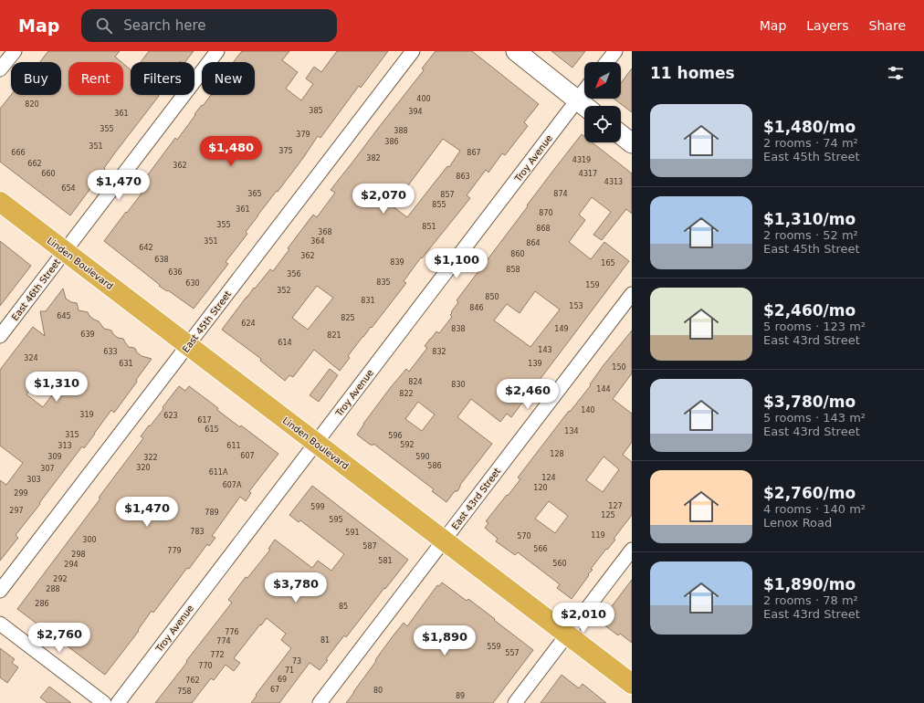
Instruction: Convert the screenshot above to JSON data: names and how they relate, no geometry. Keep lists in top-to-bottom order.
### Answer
{
  "streets": {
    "highway": ["Linden Boulevard"],
    "street": [
      "Troy Avenue",
      "East 46th Street",
      "East 45th Street",
      "East 43rd Street"
    ]
  },
  "crossings": [
    ["Troy Avenue", "Linden Boulevard"],
    ["Linden Boulevard", "East 46th Street"],
    ["Linden Boulevard", "East 45th Street"],
    ["Linden Boulevard", "East 43rd Street"]
  ],
  "house_numbers": [
    "400",
    "820",
    "385",
    "394",
    "361",
    "355",
    "388",
    "379",
    "386",
    "351",
    "375",
    "666",
    "867",
    "382",
    "4319",
    "662",
    "362",
    "660",
    "4317",
    "863",
    "4313",
    "654",
    "365",
    "874",
    "857",
    "855",
    "361",
    "870",
    "355",
    "851",
    "868",
    "368",
    "351",
    "364",
    "864",
    "642",
    "860",
    "362",
    "638",
    "839",
    "165",
    "858",
    "636",
    "356",
    "835",
    "630",
    "159",
    "352",
    "850",
    "831",
    "153",
    "846",
    "645",
    "825",
    "624",
    "838",
    "149",
    "639",
    "821",
    "614",
    "143",
    "633",
    "832",
    "324",
    "631",
    "139",
    "150",
    "824",
    "830",
    "144",
    "822",
    "140",
    "319",
    "623",
    "617",
    "615",
    "134",
    "315",
    "596",
    "592",
    "313",
    "611",
    "128",
    "607",
    "309",
    "590",
    "322",
    "586",
    "320",
    "307",
    "611A",
    "124",
    "303",
    "607A",
    "120",
    "299",
    "127",
    "599",
    "297",
    "789",
    "125",
    "595",
    "783",
    "591",
    "119",
    "570",
    "300",
    "587",
    "566",
    "779",
    "298",
    "581",
    "560",
    "294",
    "292",
    "288",
    "286",
    "85",
    "776",
    "81",
    "774",
    "559",
    "557",
    "772",
    "73",
    "770",
    "71",
    "69",
    "762",
    "67",
    "80",
    "758",
    "89"
  ],
  "north": "bottom left",
  "page": {
    "header": "Map",
    "search": "Search here",
    "nav": ["Map", "Layers", "Share"],
    "heading": "11 homes",
    "chip": [
      "Buy",
      "Rent",
      "Filters",
      "New"
    ],
    "list": [
      {
        "name": "$1,480/mo",
        "note": "2 rooms · 74 m² · East 45th Street"
      },
      {
        "name": "$1,310/mo",
        "note": "2 rooms · 52 m² · East 45th Street"
      },
      {
        "name": "$2,460/mo",
        "note": "5 rooms · 123 m² · East 43rd Street"
      },
      {
        "name": "$3,780/mo",
        "note": "5 rooms · 143 m² · East 43rd Street"
      },
      {
        "name": "$2,760/mo",
        "note": "4 rooms · 140 m² · Lenox Road"
      },
      {
        "name": "$1,890/mo",
        "note": "2 rooms · 78 m² · East 43rd Street"
      }
    ],
    "price": [
      "$1,480",
      "$1,470",
      "$2,070",
      "$1,100",
      "$1,310",
      "$2,460",
      "$1,470",
      "$3,780",
      "$2,010",
      "$2,760",
      "$1,890"
    ]
  }
}
